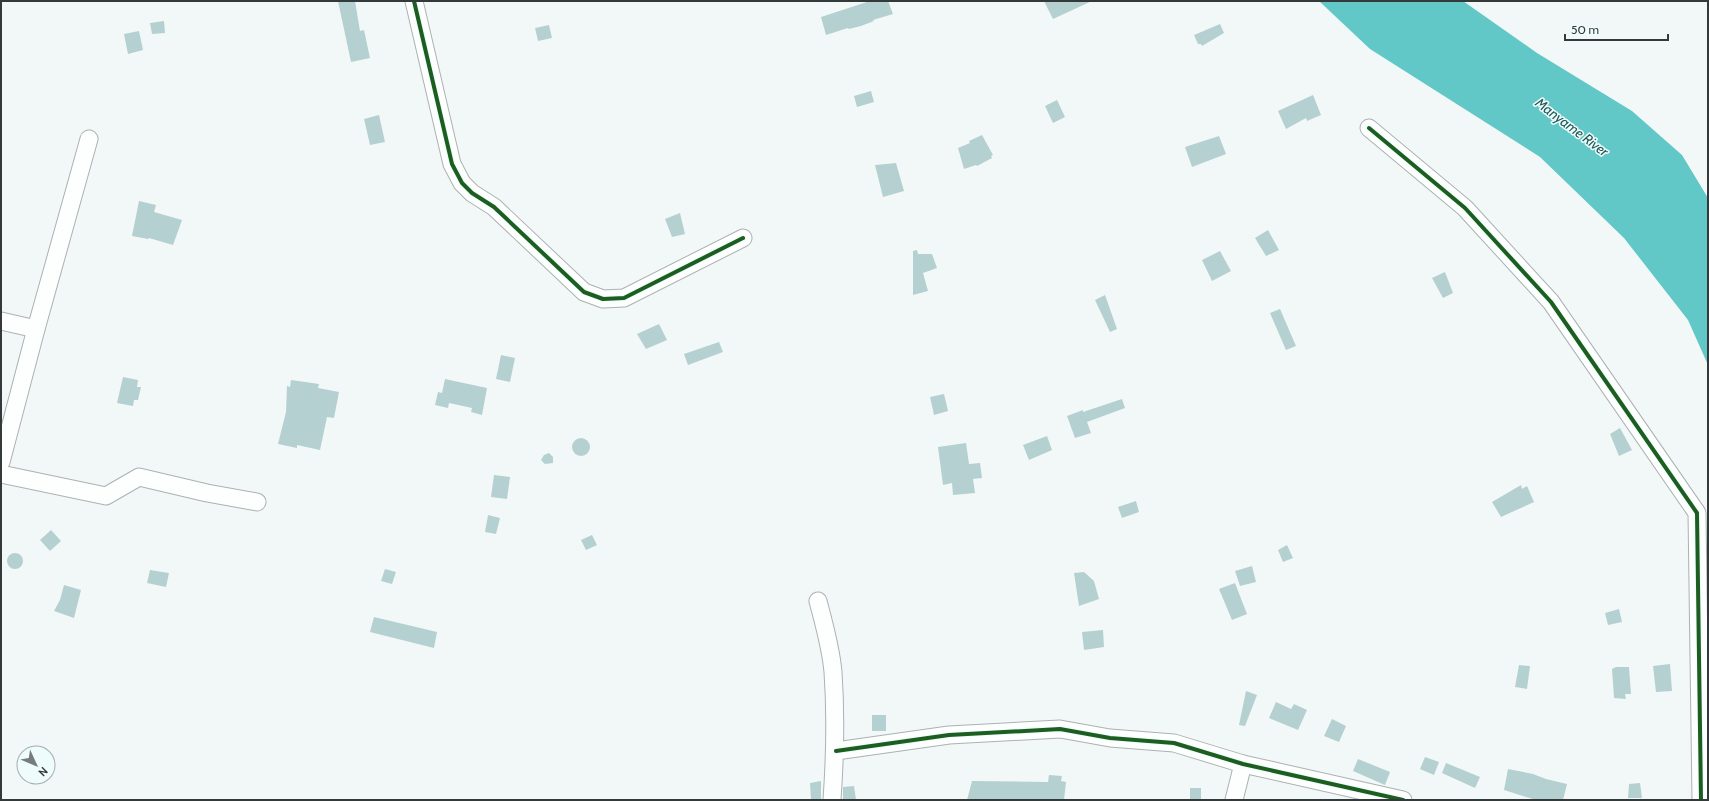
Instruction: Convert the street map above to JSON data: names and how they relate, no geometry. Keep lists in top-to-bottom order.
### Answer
{
  "water": ["Manyame River"],
  "scale_bar": "50 m",
  "north": "bottom right"
}
